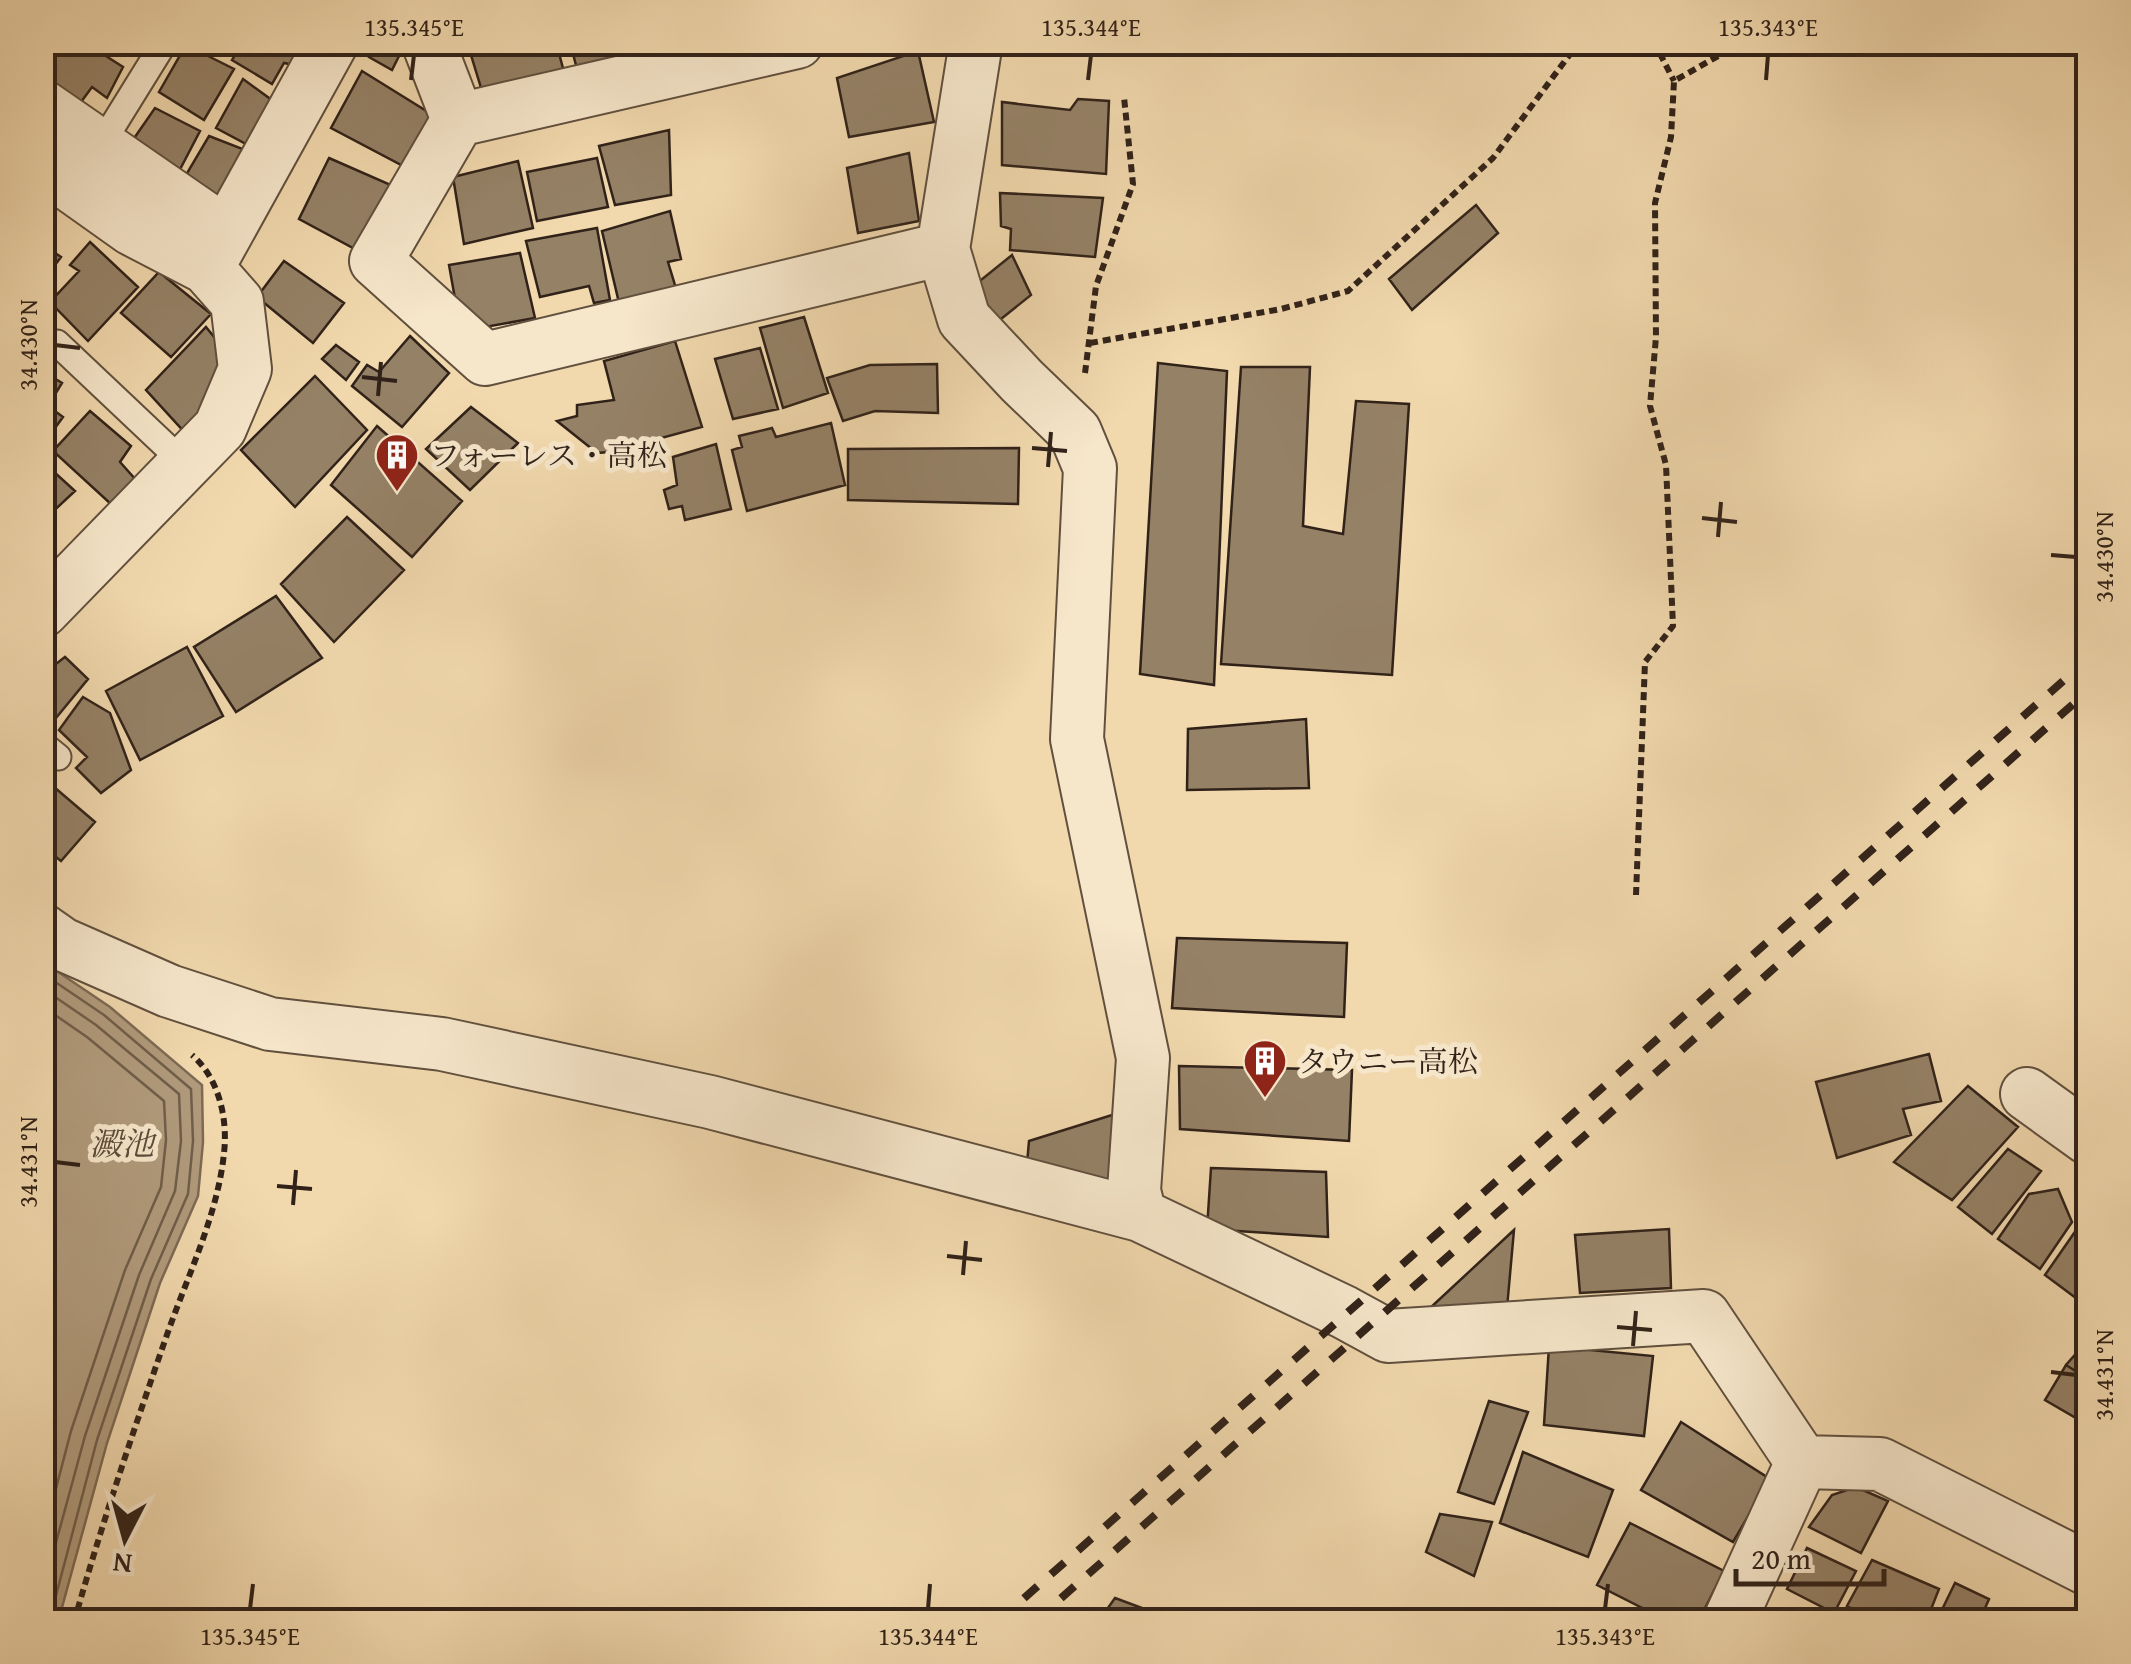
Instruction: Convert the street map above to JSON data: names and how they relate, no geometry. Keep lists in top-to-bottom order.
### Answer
{
  "water": ["澱池"],
  "places": {
    "building": ["フォーレス・高松", "タウニー高松"]
  },
  "scale_bar": "20 m",
  "north": "bottom",
  "coordinates": [
    "135.345°E",
    "135.344°E",
    "135.343°E",
    "34.430°N",
    "34.431°N"
  ]
}
